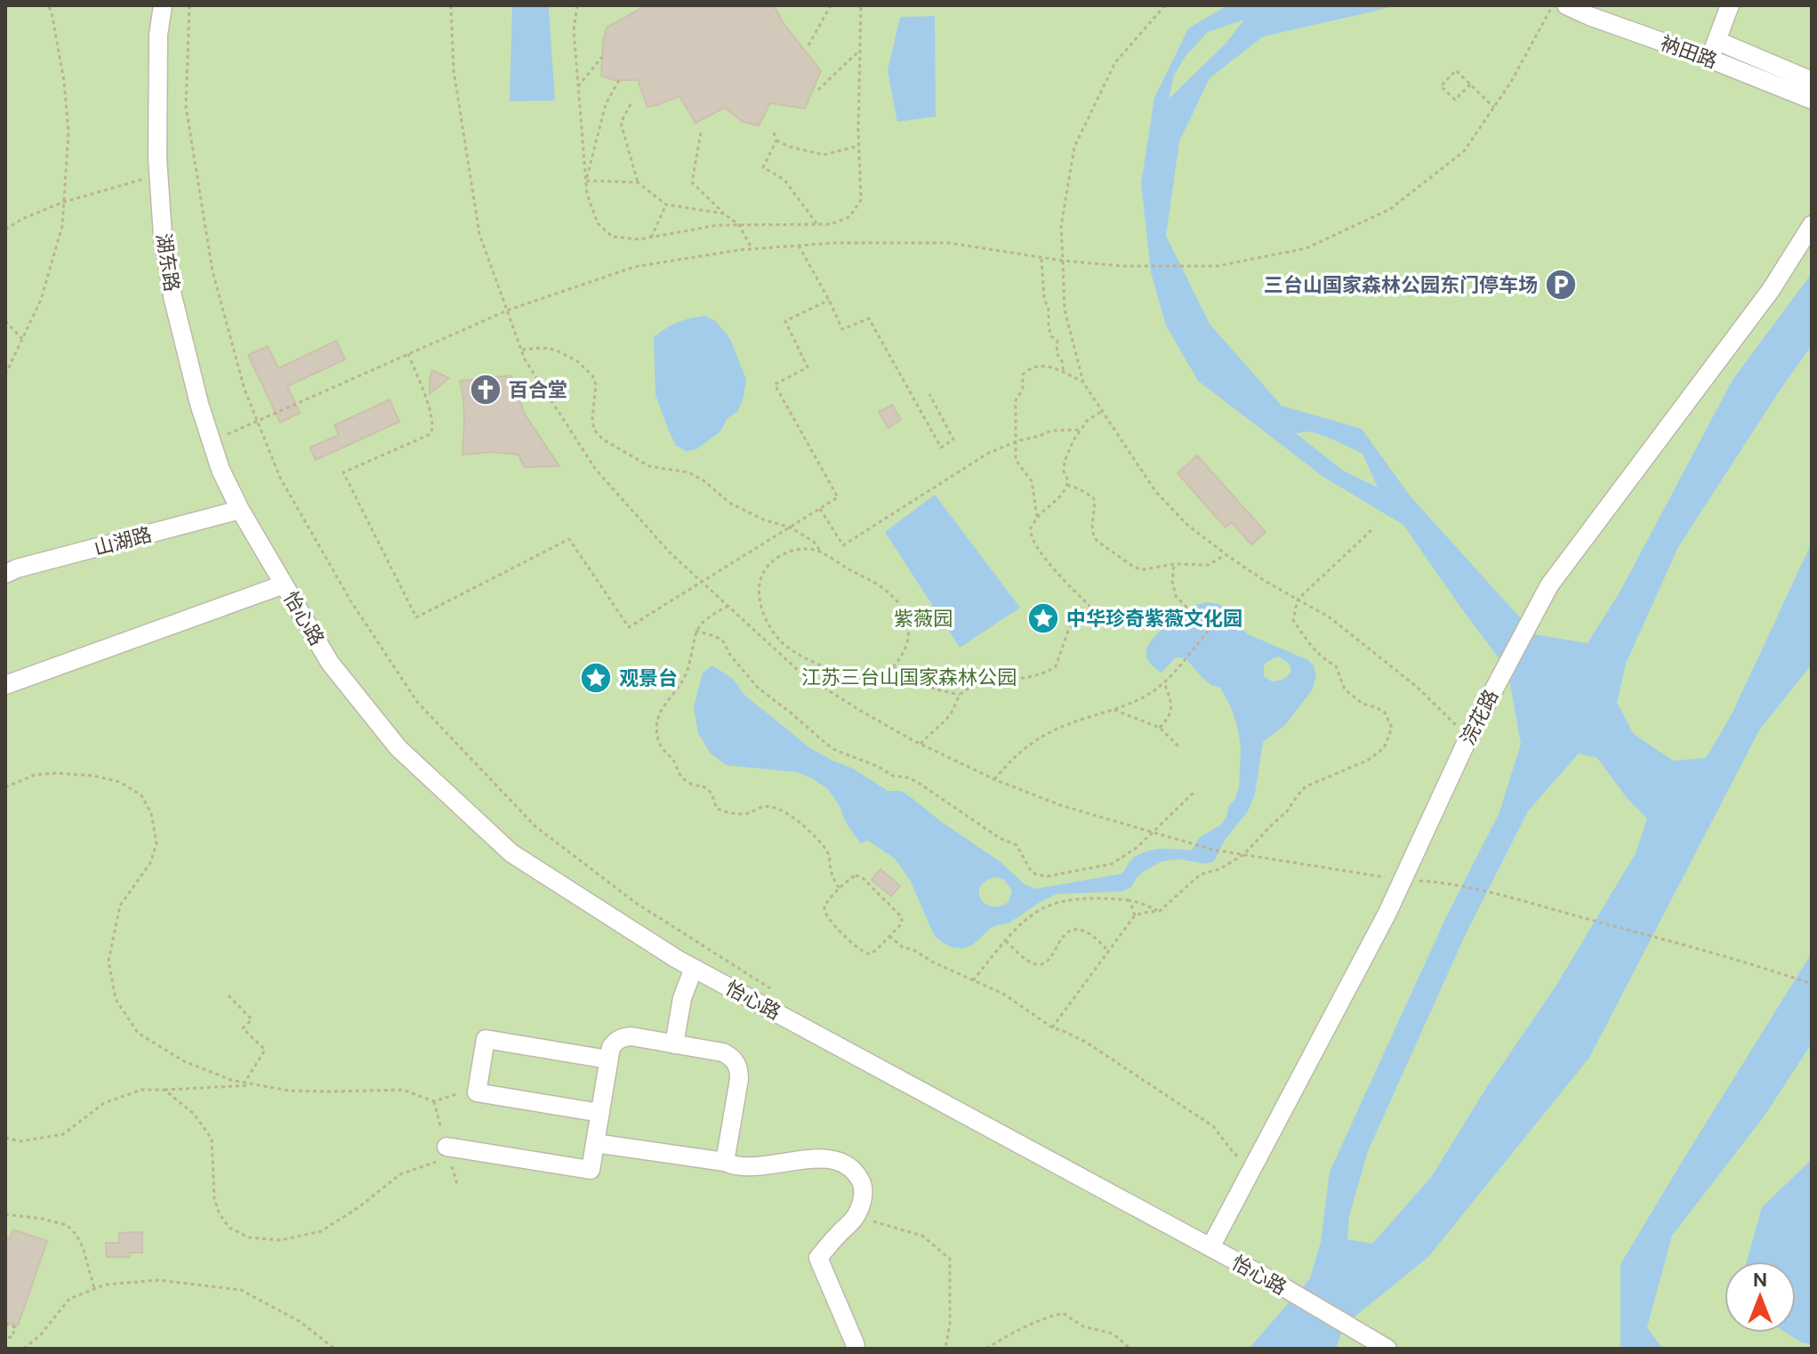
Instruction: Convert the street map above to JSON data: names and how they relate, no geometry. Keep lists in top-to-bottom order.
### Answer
{
  "streets": {
    "street": [
      "衲田路",
      "湖东路",
      "山湖路",
      "怡心路",
      "浣花路"
    ]
  },
  "crossings": [
    ["湖东路", "山湖路"],
    ["湖东路", "怡心路"],
    ["山湖路", "怡心路"],
    ["怡心路", "浣花路"]
  ],
  "parks": ["紫薇园", "江苏三台山国家森林公园"],
  "places": {
    "parking": ["三台山国家森林公园东门停车场"],
    "church": ["百合堂"],
    "place": ["中华珍奇紫薇文化园", "观景台"]
  },
  "north": "top"
}
